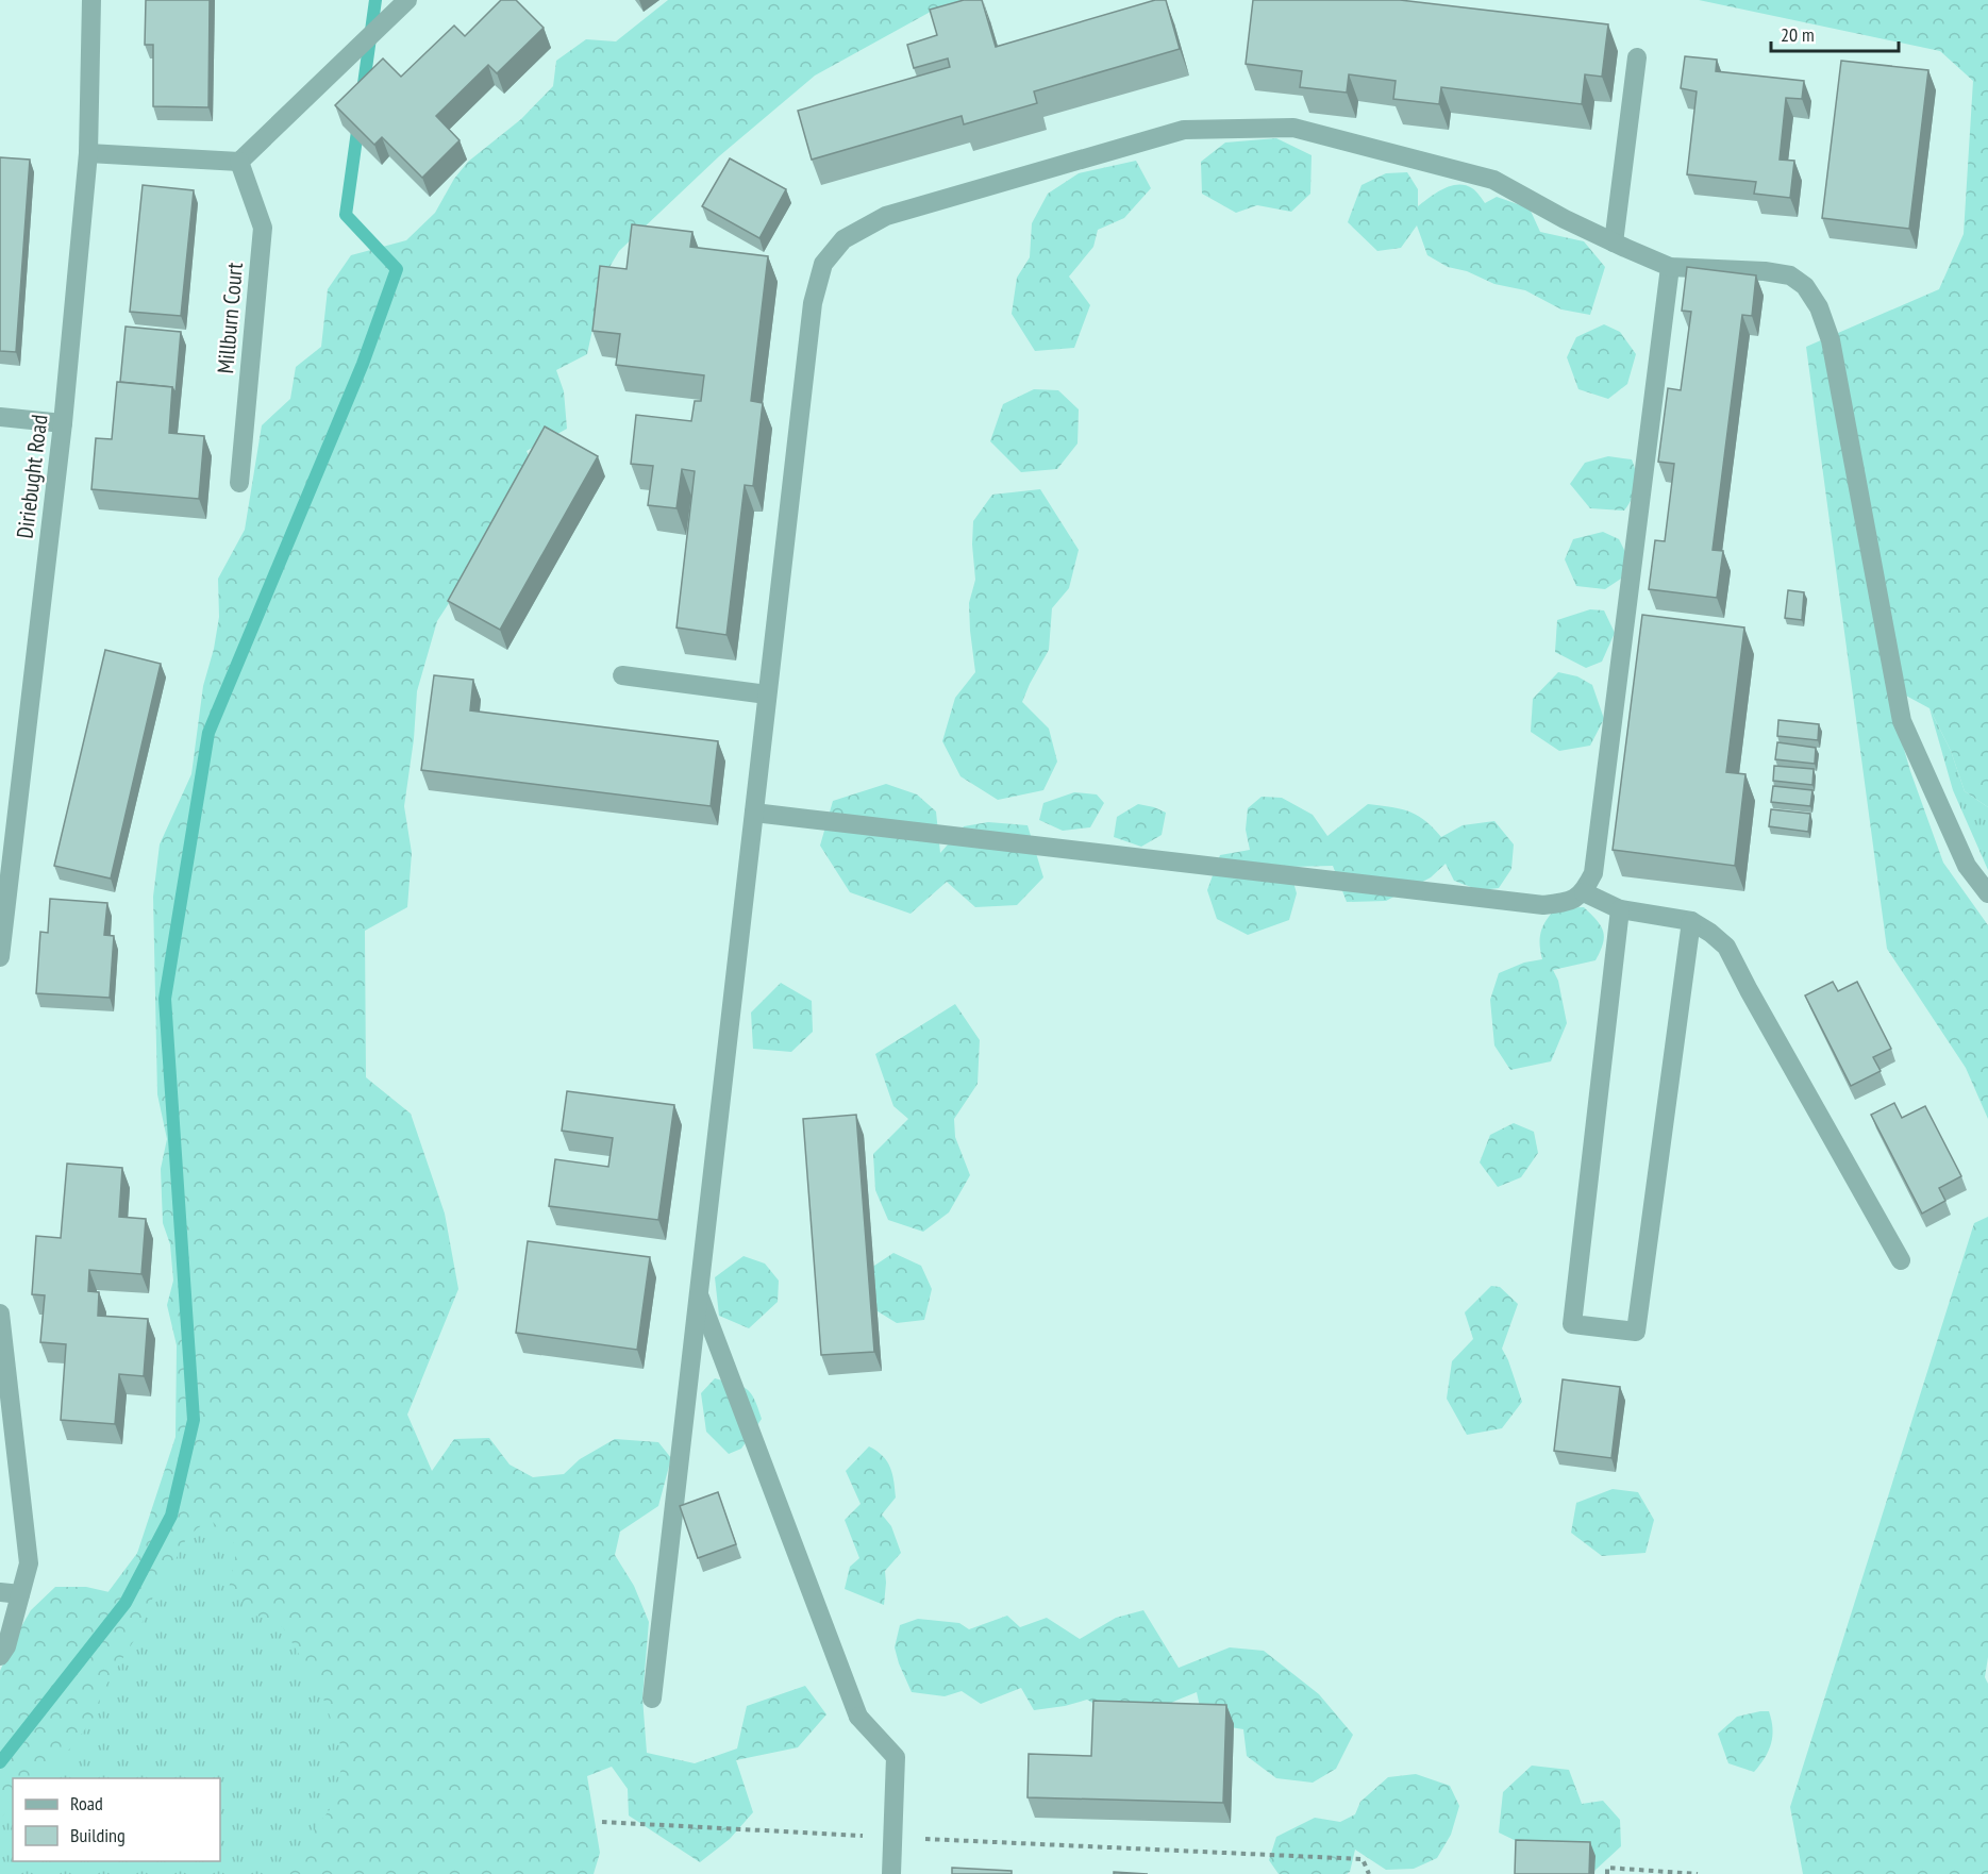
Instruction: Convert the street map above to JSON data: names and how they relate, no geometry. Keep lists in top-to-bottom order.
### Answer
{
  "streets": {
    "street": ["Millburn Court", "Diriebught Road"]
  },
  "legend": ["Road", "Building"],
  "scale_bar": "20 m"
}
